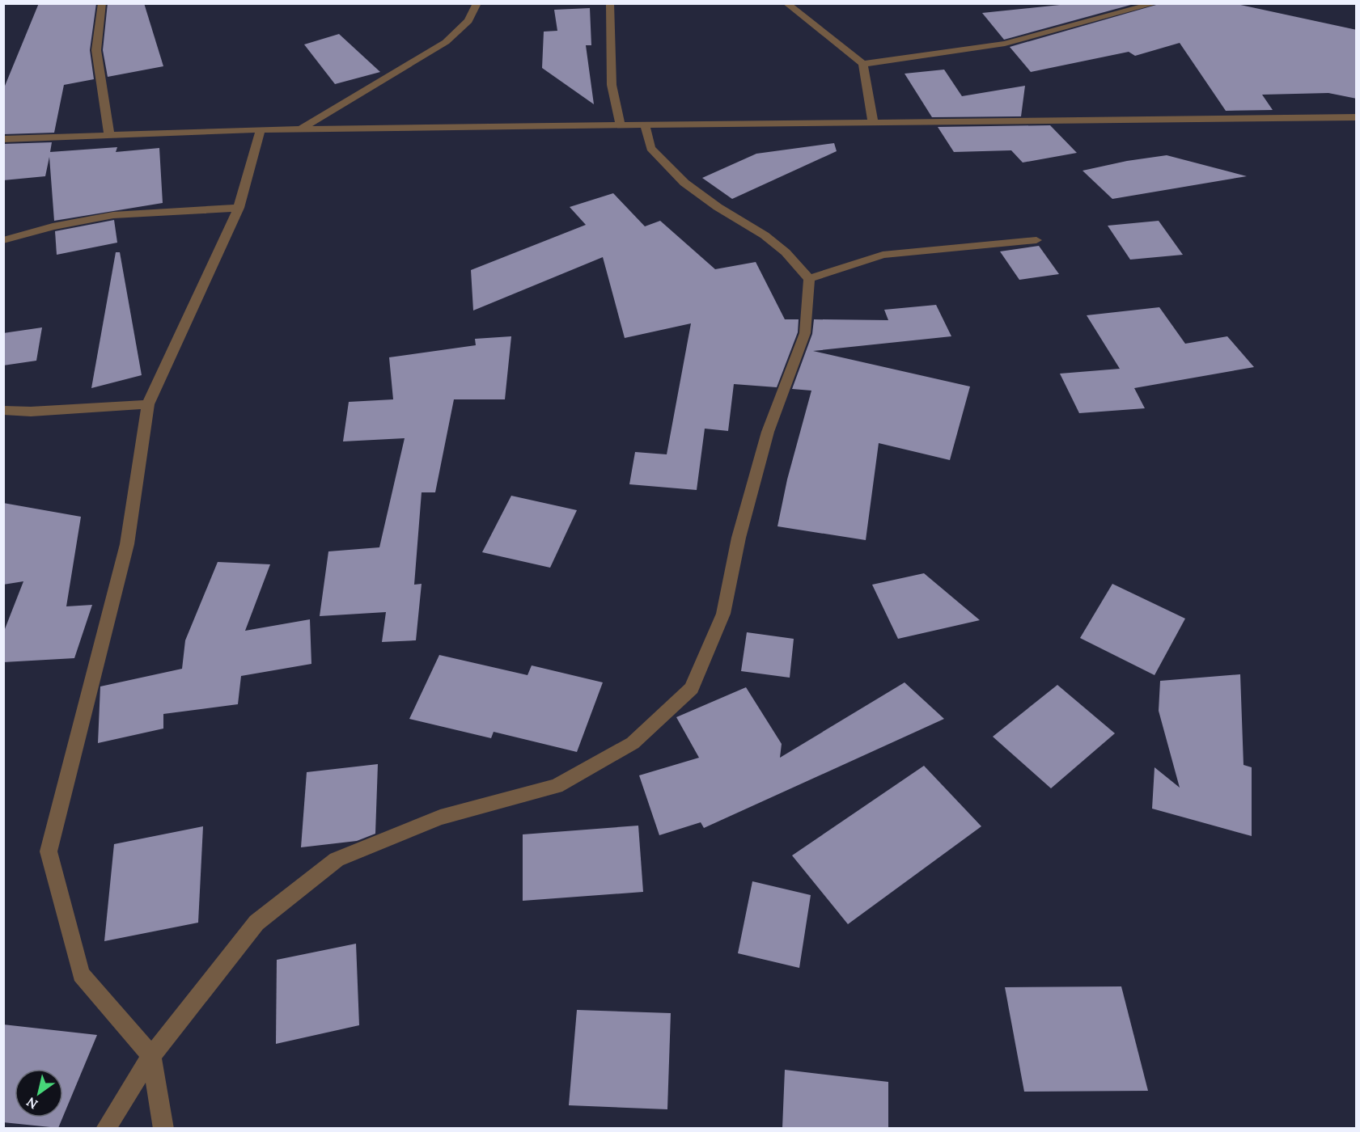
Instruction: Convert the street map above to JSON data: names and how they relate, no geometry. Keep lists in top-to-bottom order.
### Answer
{
  "north": "bottom left"
}
